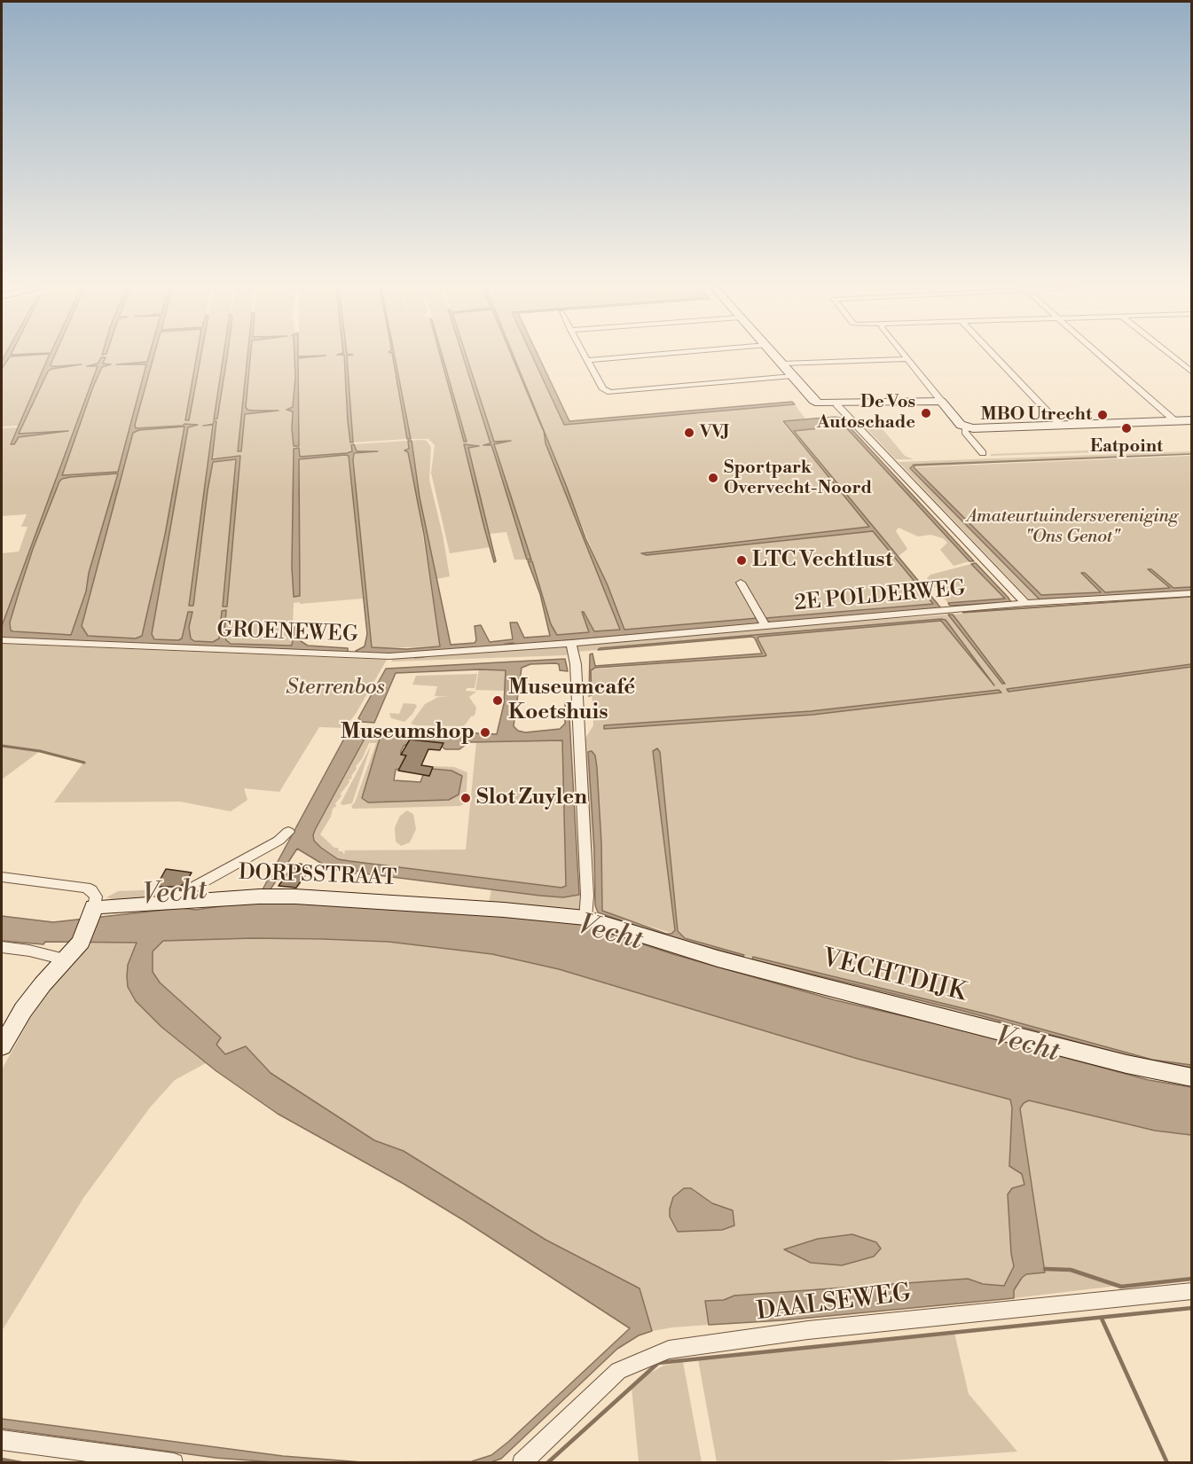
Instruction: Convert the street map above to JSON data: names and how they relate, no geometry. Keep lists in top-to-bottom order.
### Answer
{
  "streets": {
    "street": [
      "2E POLDERWEG",
      "GROENEWEG",
      "DORPSSTRAAT",
      "VECHTDIJK",
      "DAALSEWEG"
    ]
  },
  "crossings": [
    ["2E POLDERWEG", "GROENEWEG"],
    ["DORPSSTRAAT", "VECHTDIJK"]
  ],
  "water": ["Vecht"],
  "parks": ["Amateurtuindersvereniging \"Ons Genot\"", "Sterrenbos"],
  "places": [
    "De Vos Autoschade",
    "MBO Utrecht",
    "Eatpoint",
    "VVJ",
    "Sportpark Overvecht-Noord",
    "LTC Vechtlust",
    "Museumcafé Koetshuis",
    "Museumshop",
    "Slot Zuylen"
  ]
}
